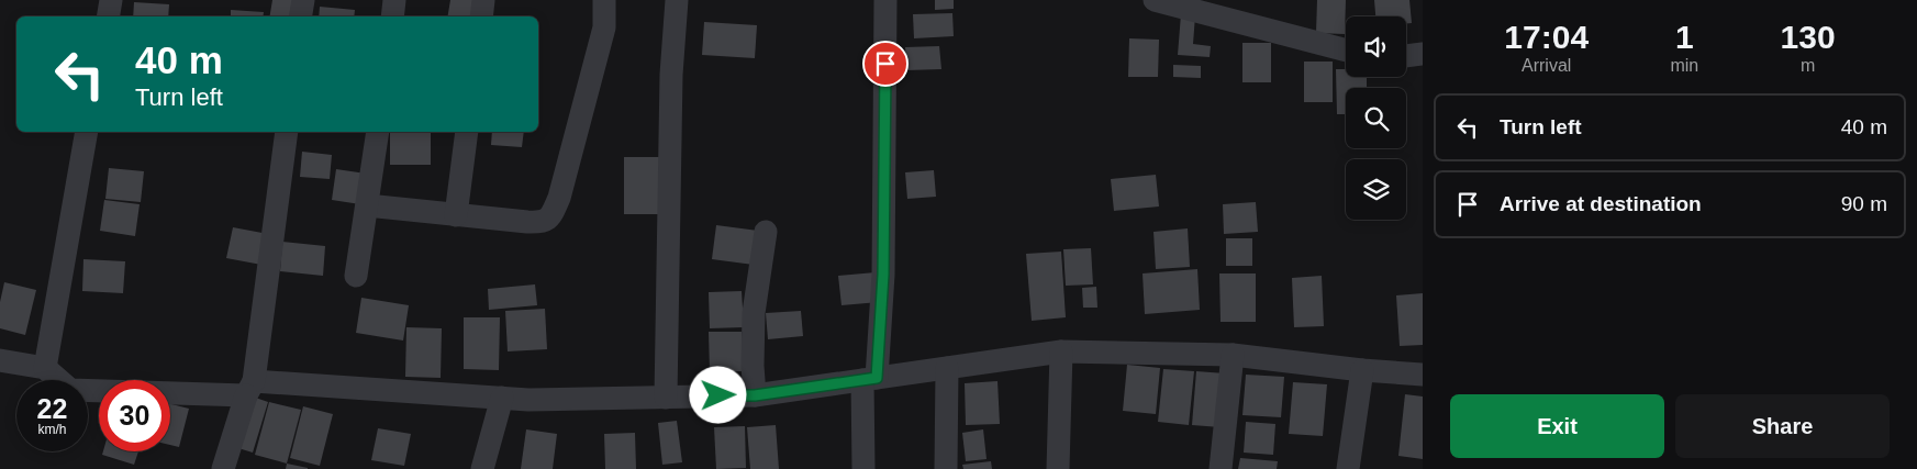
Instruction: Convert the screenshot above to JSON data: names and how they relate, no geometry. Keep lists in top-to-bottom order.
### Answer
{
  "page": {
    "eta": [
      "17:04",
      "Arrival",
      "1",
      "min",
      "130",
      "m"
    ],
    "turn": ["40 m", "Turn left"],
    "list": [
      {
        "name": "Turn left",
        "value": "40 m"
      },
      {
        "name": "Arrive at destination",
        "value": "90 m"
      }
    ],
    "speed": "22 km/h",
    "limit": "30",
    "buttons": ["Exit", "Share"]
  }
}
